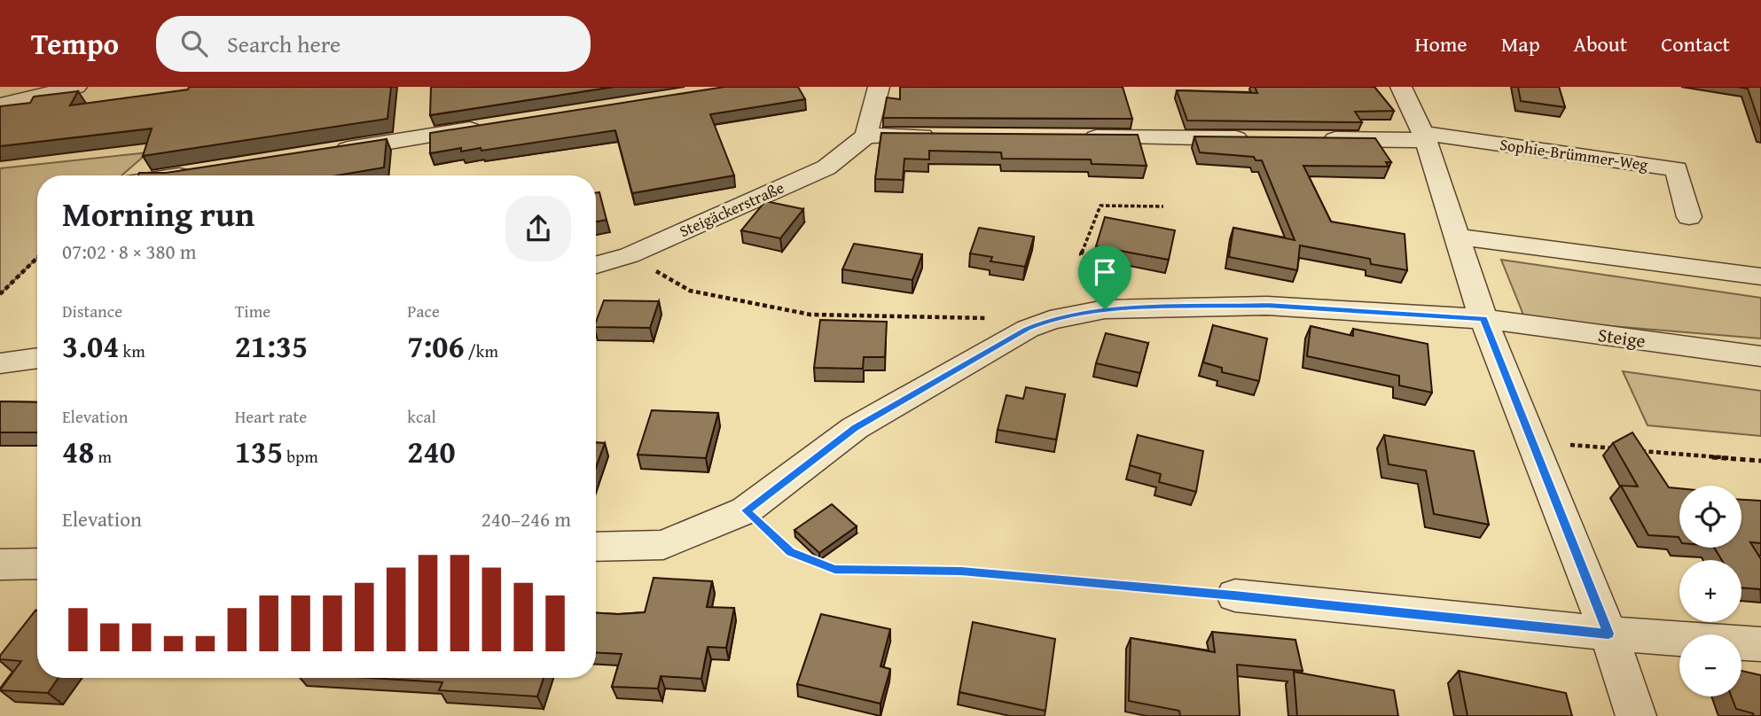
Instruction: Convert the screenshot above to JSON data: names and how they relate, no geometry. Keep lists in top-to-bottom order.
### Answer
{
  "streets": {
    "street": ["Sophie-Brümmer-Weg", "Steigäckerstraße", "Steige"]
  },
  "page": {
    "header": "Tempo",
    "search": "Search here",
    "nav": [
      "Home",
      "Map",
      "About",
      "Contact"
    ],
    "heading": ["Morning run", "07:02 · 8 × 380 m"],
    "stats": [
      ["Distance", "3.04 km"],
      ["Time", "21:35"],
      ["Pace", "7:06 /km"],
      ["Elevation", "48 m"],
      ["Heart rate", "135 bpm"],
      ["kcal", "240"]
    ],
    "map_buttons": ["+", "−"],
    "chart": ["Elevation", "240–246 m"]
  }
}
